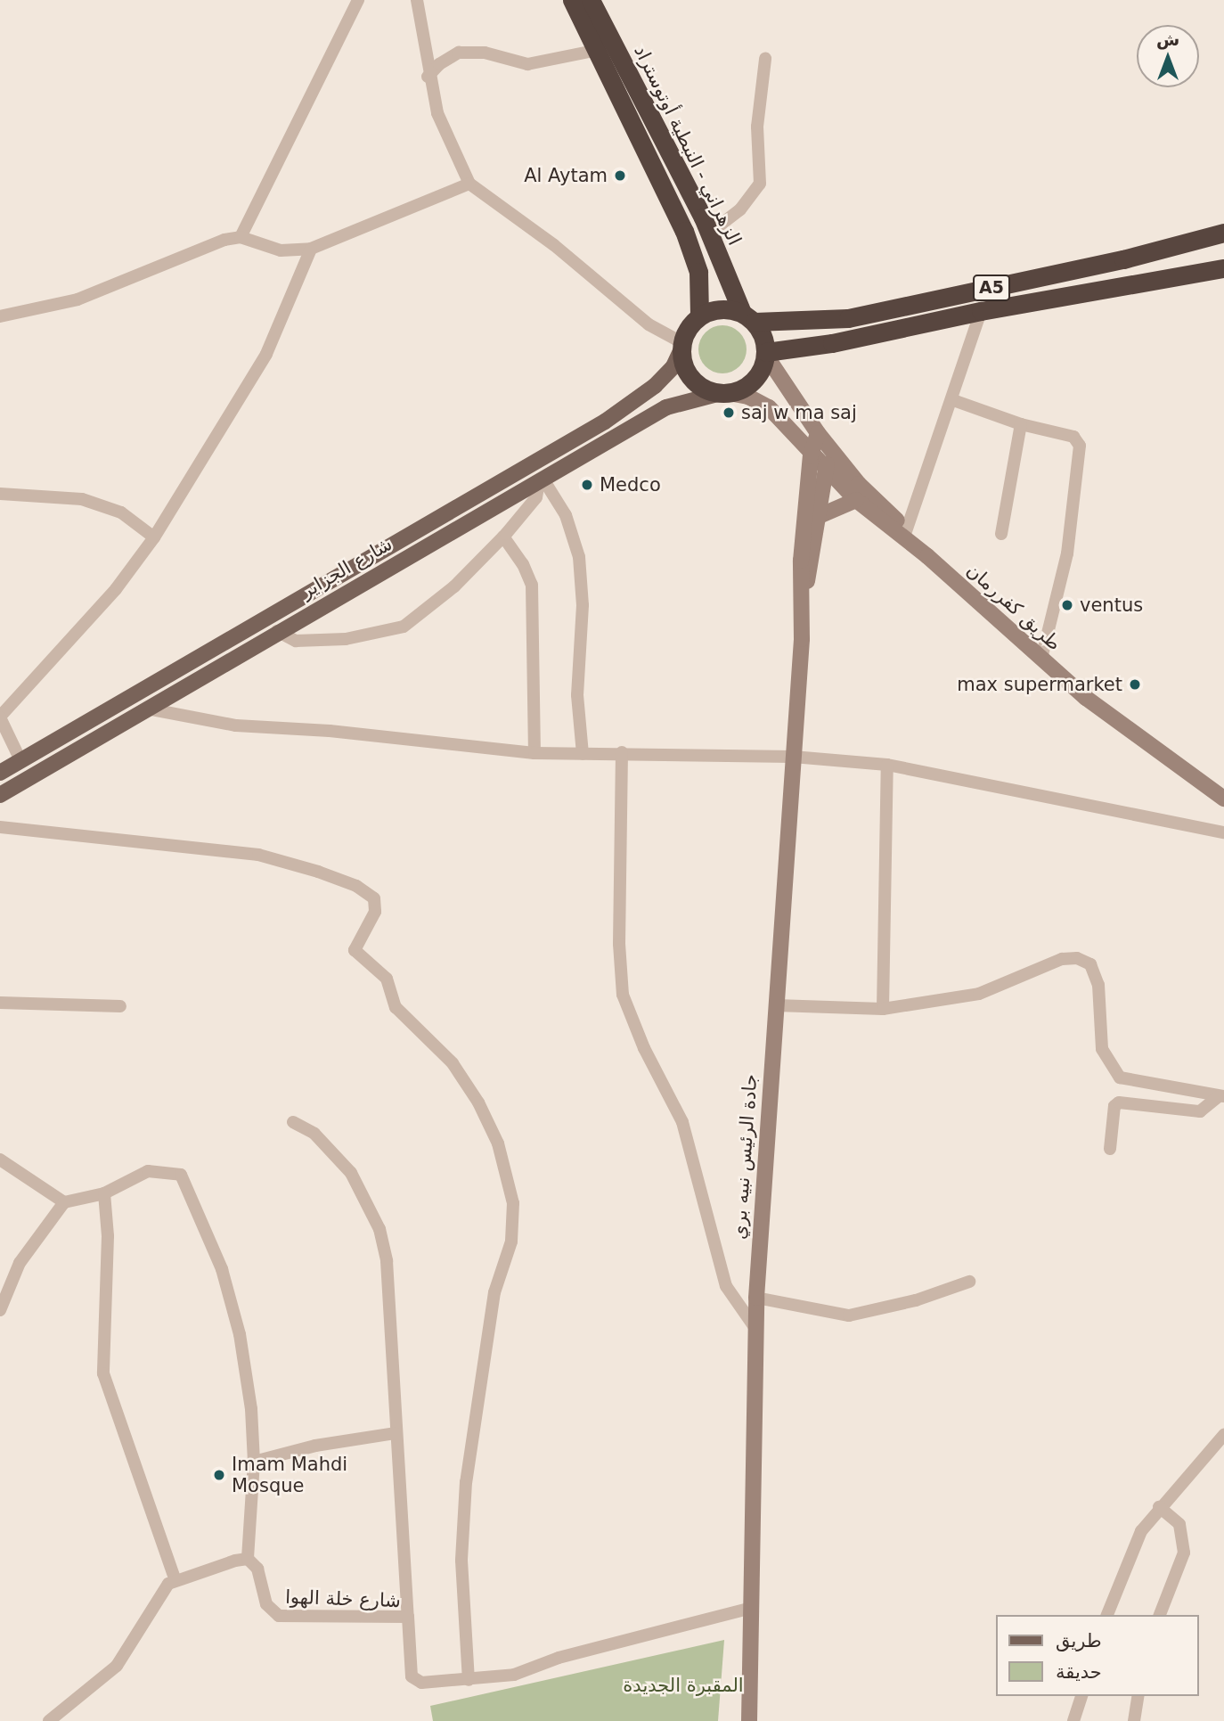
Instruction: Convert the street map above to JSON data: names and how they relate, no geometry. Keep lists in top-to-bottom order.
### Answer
{
  "streets": {
    "highway": ["الزهراني - النبطية أوتوستراد", "A5"],
    "main road": ["شارع الجزاير", "طريق كفررمان", "جادة الرئيس نبيه بري"],
    "street": ["شارع خلة الهوا"]
  },
  "crossings": [
    ["الزهراني - النبطية أوتوستراد", "A5"],
    ["الزهراني - النبطية أوتوستراد", "شارع الجزاير"],
    ["A5", "شارع الجزاير"],
    ["جادة الرئيس نبيه بري", "شارع خلة الهوا"]
  ],
  "parks": ["المقبرة الجديدة"],
  "places": [
    "Al Aytam",
    "saj w ma saj",
    "Medco",
    "ventus",
    "max supermarket",
    "Imam Mahdi Mosque"
  ],
  "legend": ["طريق", "حديقة"],
  "north": "top"
}
